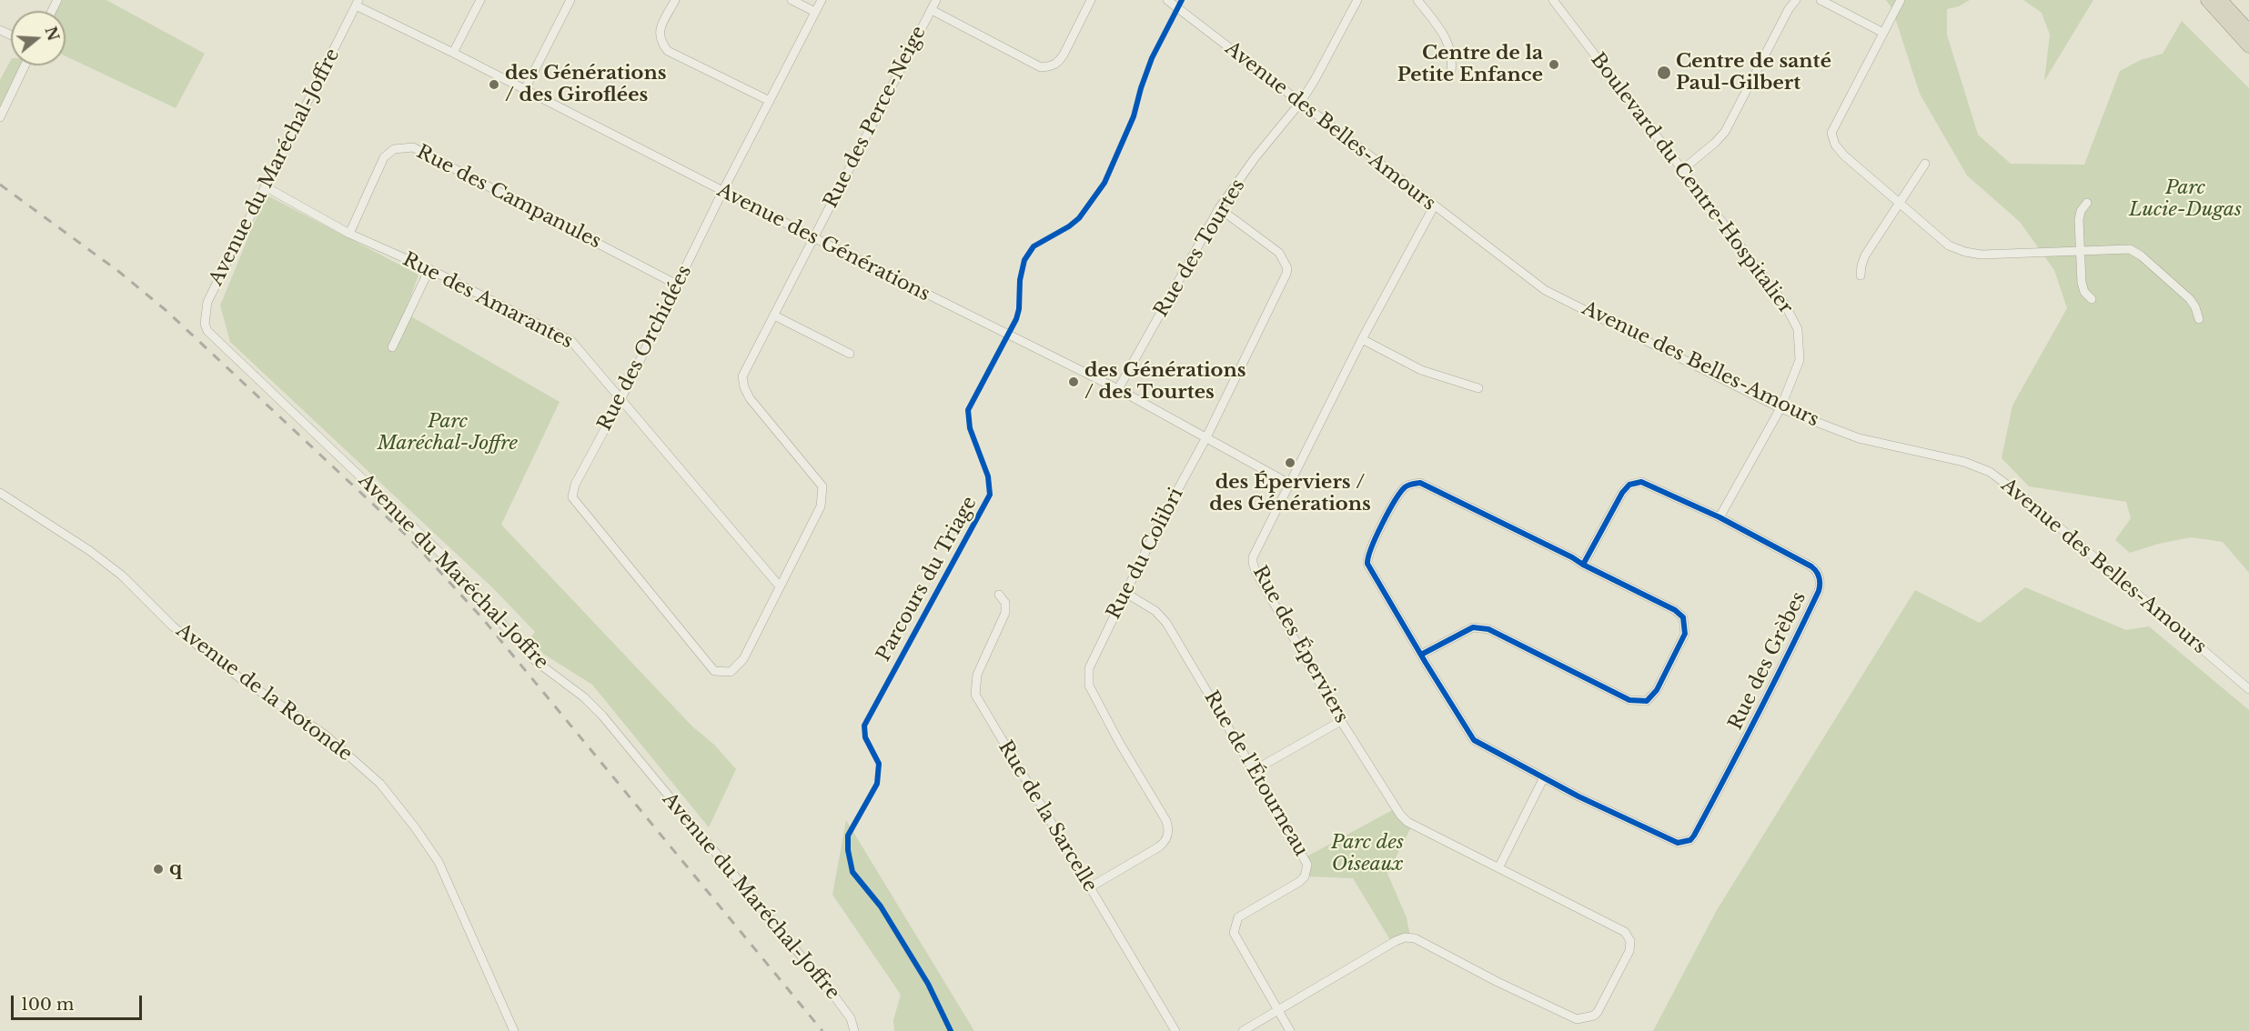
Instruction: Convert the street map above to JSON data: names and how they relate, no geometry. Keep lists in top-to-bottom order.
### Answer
{
  "streets": {
    "street": [
      "Rue des Perce-Neige",
      "Avenue des Belles-Amours",
      "Avenue du Maréchal-Joffre",
      "Boulevard du Centre-Hospitalier",
      "Rue des Campanules",
      "Avenue des Générations",
      "Rue des Tourtes",
      "Rue des Amarantes",
      "Rue des Orchidées",
      "Rue du Colibri",
      "Rue des Éperviers",
      "Rue des Grèbes",
      "Avenue de la Rotonde",
      "Rue de l'Étourneau",
      "Rue de la Sarcelle"
    ],
    "cycle path": ["Parcours du Triage"]
  },
  "crossings": [
    ["Rue des Perce-Neige", "Avenue des Générations"],
    ["Rue des Perce-Neige", "Rue des Amarantes"],
    ["Rue des Perce-Neige", "Rue des Orchidées"],
    ["Avenue des Belles-Amours", "Boulevard du Centre-Hospitalier"],
    ["Avenue des Belles-Amours", "Rue des Tourtes"],
    ["Avenue des Belles-Amours", "Rue des Éperviers"],
    ["Avenue du Maréchal-Joffre", "Avenue des Générations"],
    ["Avenue du Maréchal-Joffre", "Rue des Amarantes"],
    ["Boulevard du Centre-Hospitalier", "Rue des Grèbes"],
    ["Rue des Campanules", "Rue des Amarantes"],
    ["Rue des Campanules", "Rue des Orchidées"],
    ["Avenue des Générations", "Rue des Tourtes"],
    ["Avenue des Générations", "Rue des Orchidées"],
    ["Avenue des Générations", "Rue du Colibri"],
    ["Avenue des Générations", "Rue des Éperviers"],
    ["Rue des Tourtes", "Rue du Colibri"],
    ["Rue des Amarantes", "Rue des Orchidées"],
    ["Rue du Colibri", "Rue de l'Étourneau"],
    ["Rue du Colibri", "Rue de la Sarcelle"],
    ["Rue des Éperviers", "Rue de l'Étourneau"]
  ],
  "parks": ["Parc Lucie-Dugas", "Parc Maréchal-Joffre", "Parc des Oiseaux"],
  "places": [
    "Centre de la Petite Enfance",
    "Centre de santé Paul-Gilbert",
    "des Générations / des Giroflées",
    "des Générations / des Tourtes",
    "des Éperviers / des Générations",
    "q"
  ],
  "scale_bar": "100 m",
  "north": "right"
}
